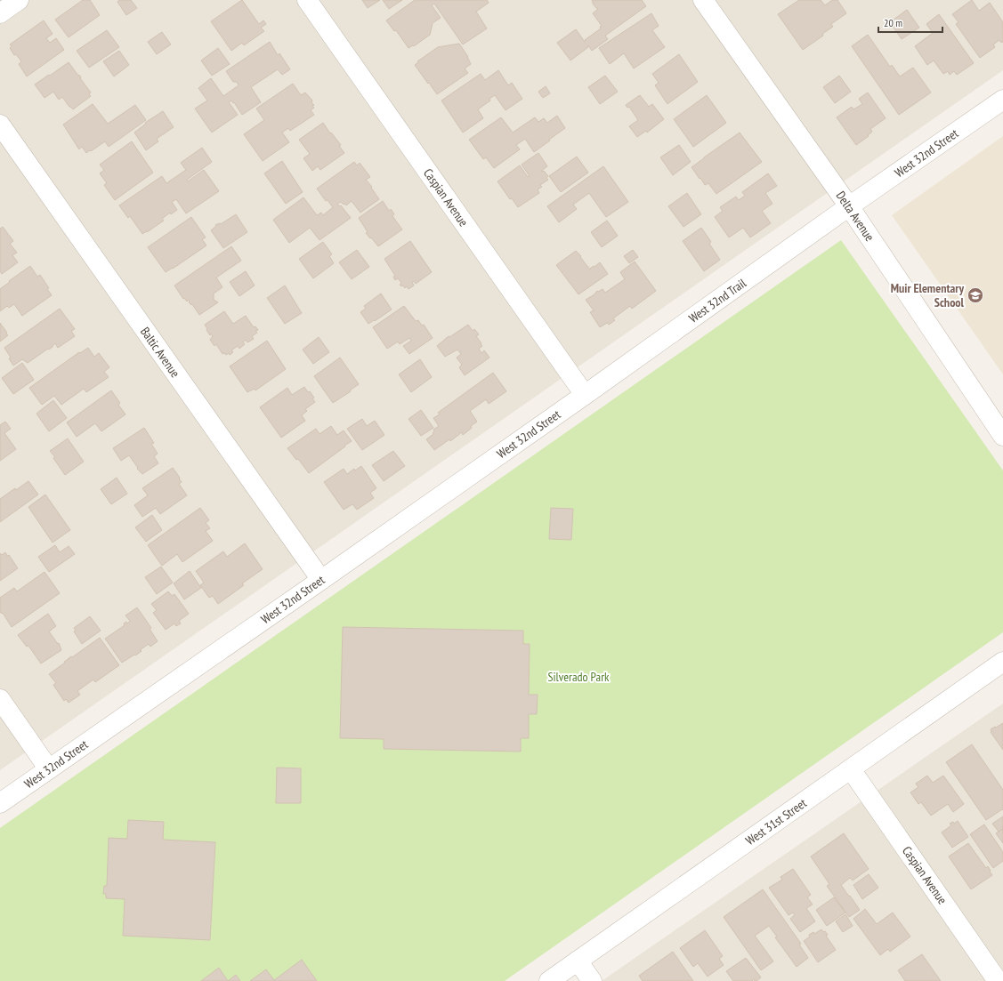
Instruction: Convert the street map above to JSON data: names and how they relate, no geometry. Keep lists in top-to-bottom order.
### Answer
{
  "streets": {
    "street": [
      "West 32nd Street",
      "Caspian Avenue",
      "Delta Avenue",
      "West 32nd Trail",
      "Baltic Avenue",
      "West 31st Street"
    ]
  },
  "crossings": [
    ["West 32nd Street", "Caspian Avenue"],
    ["West 32nd Street", "Delta Avenue"],
    ["West 32nd Street", "West 32nd Trail"],
    ["West 32nd Street", "Baltic Avenue"],
    ["Caspian Avenue", "West 32nd Trail"],
    ["Caspian Avenue", "West 31st Street"],
    ["Delta Avenue", "West 32nd Trail"]
  ],
  "parks": ["Silverado Park"],
  "places": {
    "school or university": ["Muir Elementary School"]
  },
  "scale_bar": "20 m"
}
